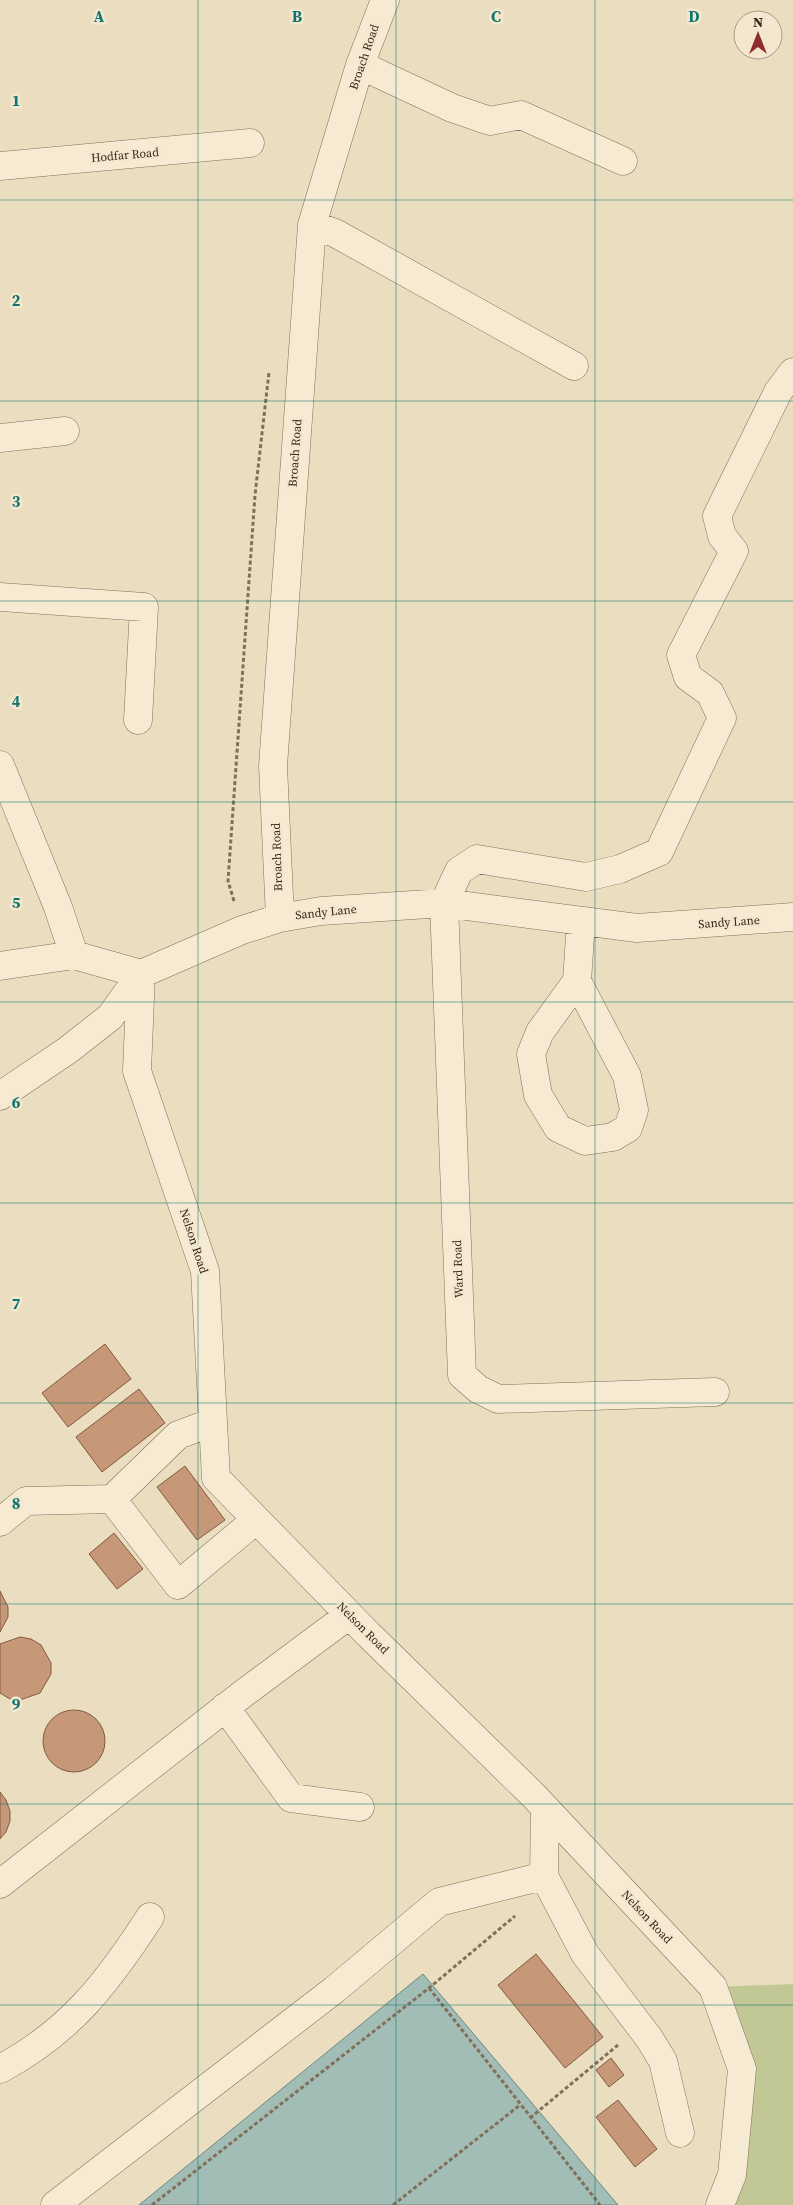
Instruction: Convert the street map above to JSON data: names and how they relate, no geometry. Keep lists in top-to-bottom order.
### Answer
{
  "streets": {
    "street": [
      "Broach Road",
      "Hodfar Road",
      "Sandy Lane",
      "Nelson Road",
      "Ward Road"
    ]
  },
  "crossings": [
    ["Broach Road", "Sandy Lane"],
    ["Sandy Lane", "Nelson Road"],
    ["Sandy Lane", "Ward Road"]
  ],
  "north": "top",
  "grid": {
    "columns": [
      "A",
      "B",
      "C",
      "D"
    ],
    "rows": [
      "1",
      "2",
      "3",
      "4",
      "5",
      "6",
      "7",
      "8",
      "9"
    ]
  }
}
